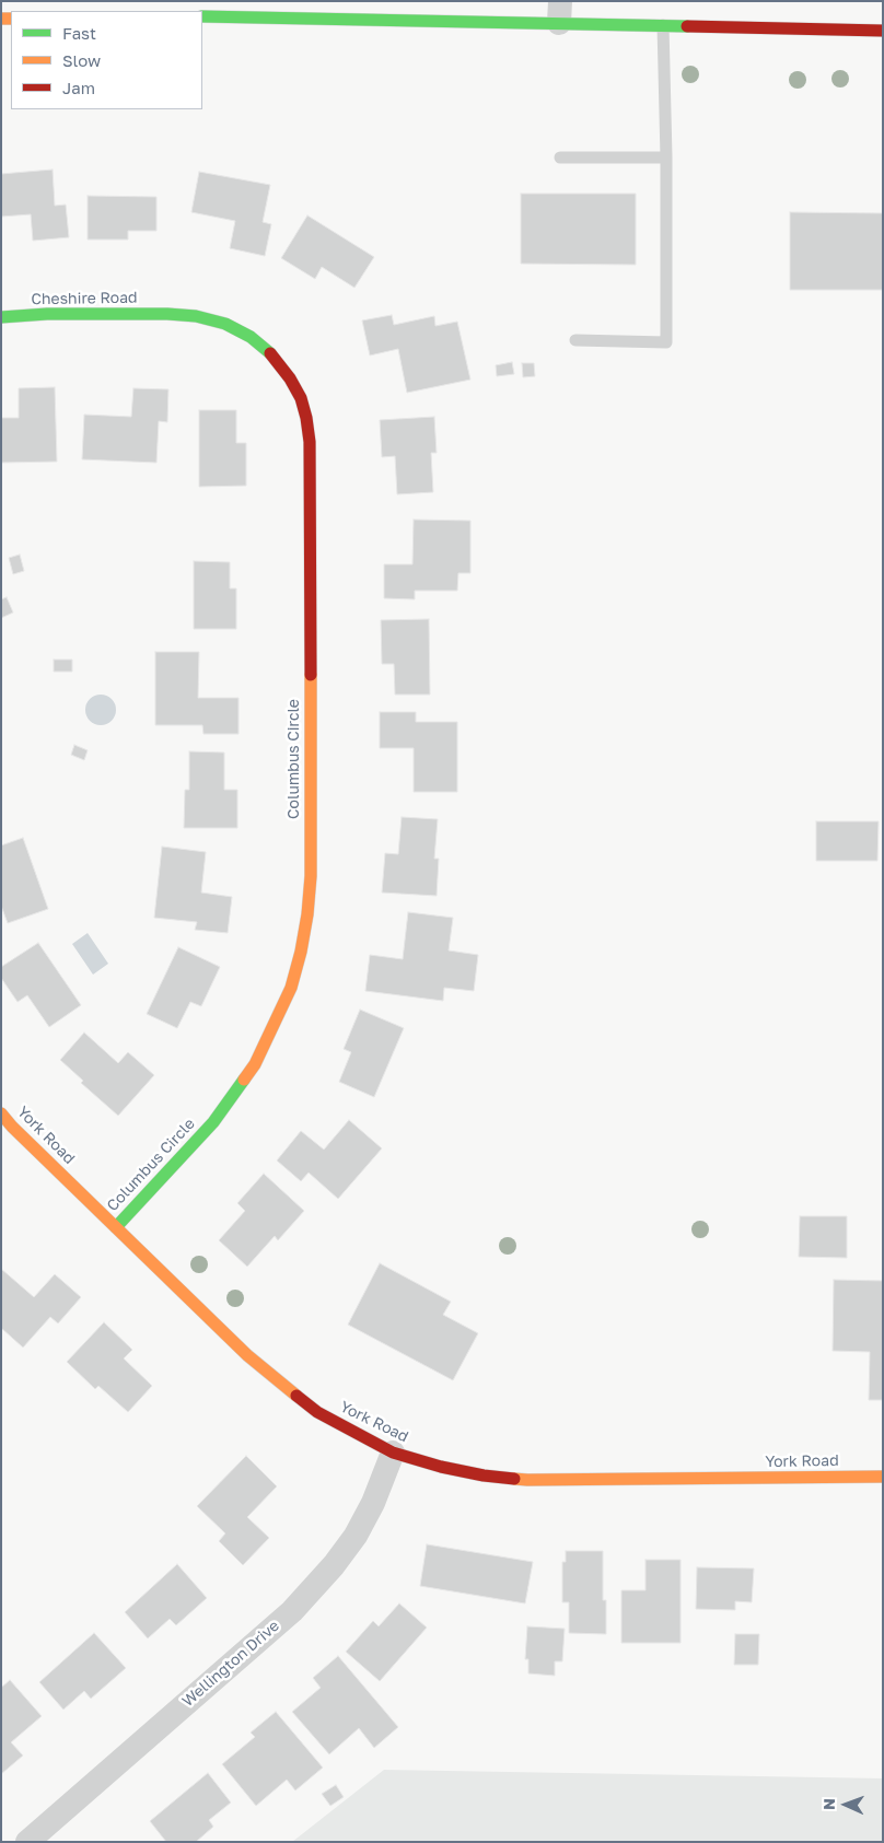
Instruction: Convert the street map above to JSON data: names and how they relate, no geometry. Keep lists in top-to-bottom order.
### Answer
{
  "streets": {
    "street": [
      "Cheshire Road",
      "Columbus Circle",
      "York Road",
      "Wellington Drive"
    ]
  },
  "crossings": [
    ["Cheshire Road", "Columbus Circle"],
    ["Columbus Circle", "York Road"],
    ["York Road", "Wellington Drive"]
  ],
  "legend": ["Fast", "Slow", "Jam"],
  "north": "left"
}
